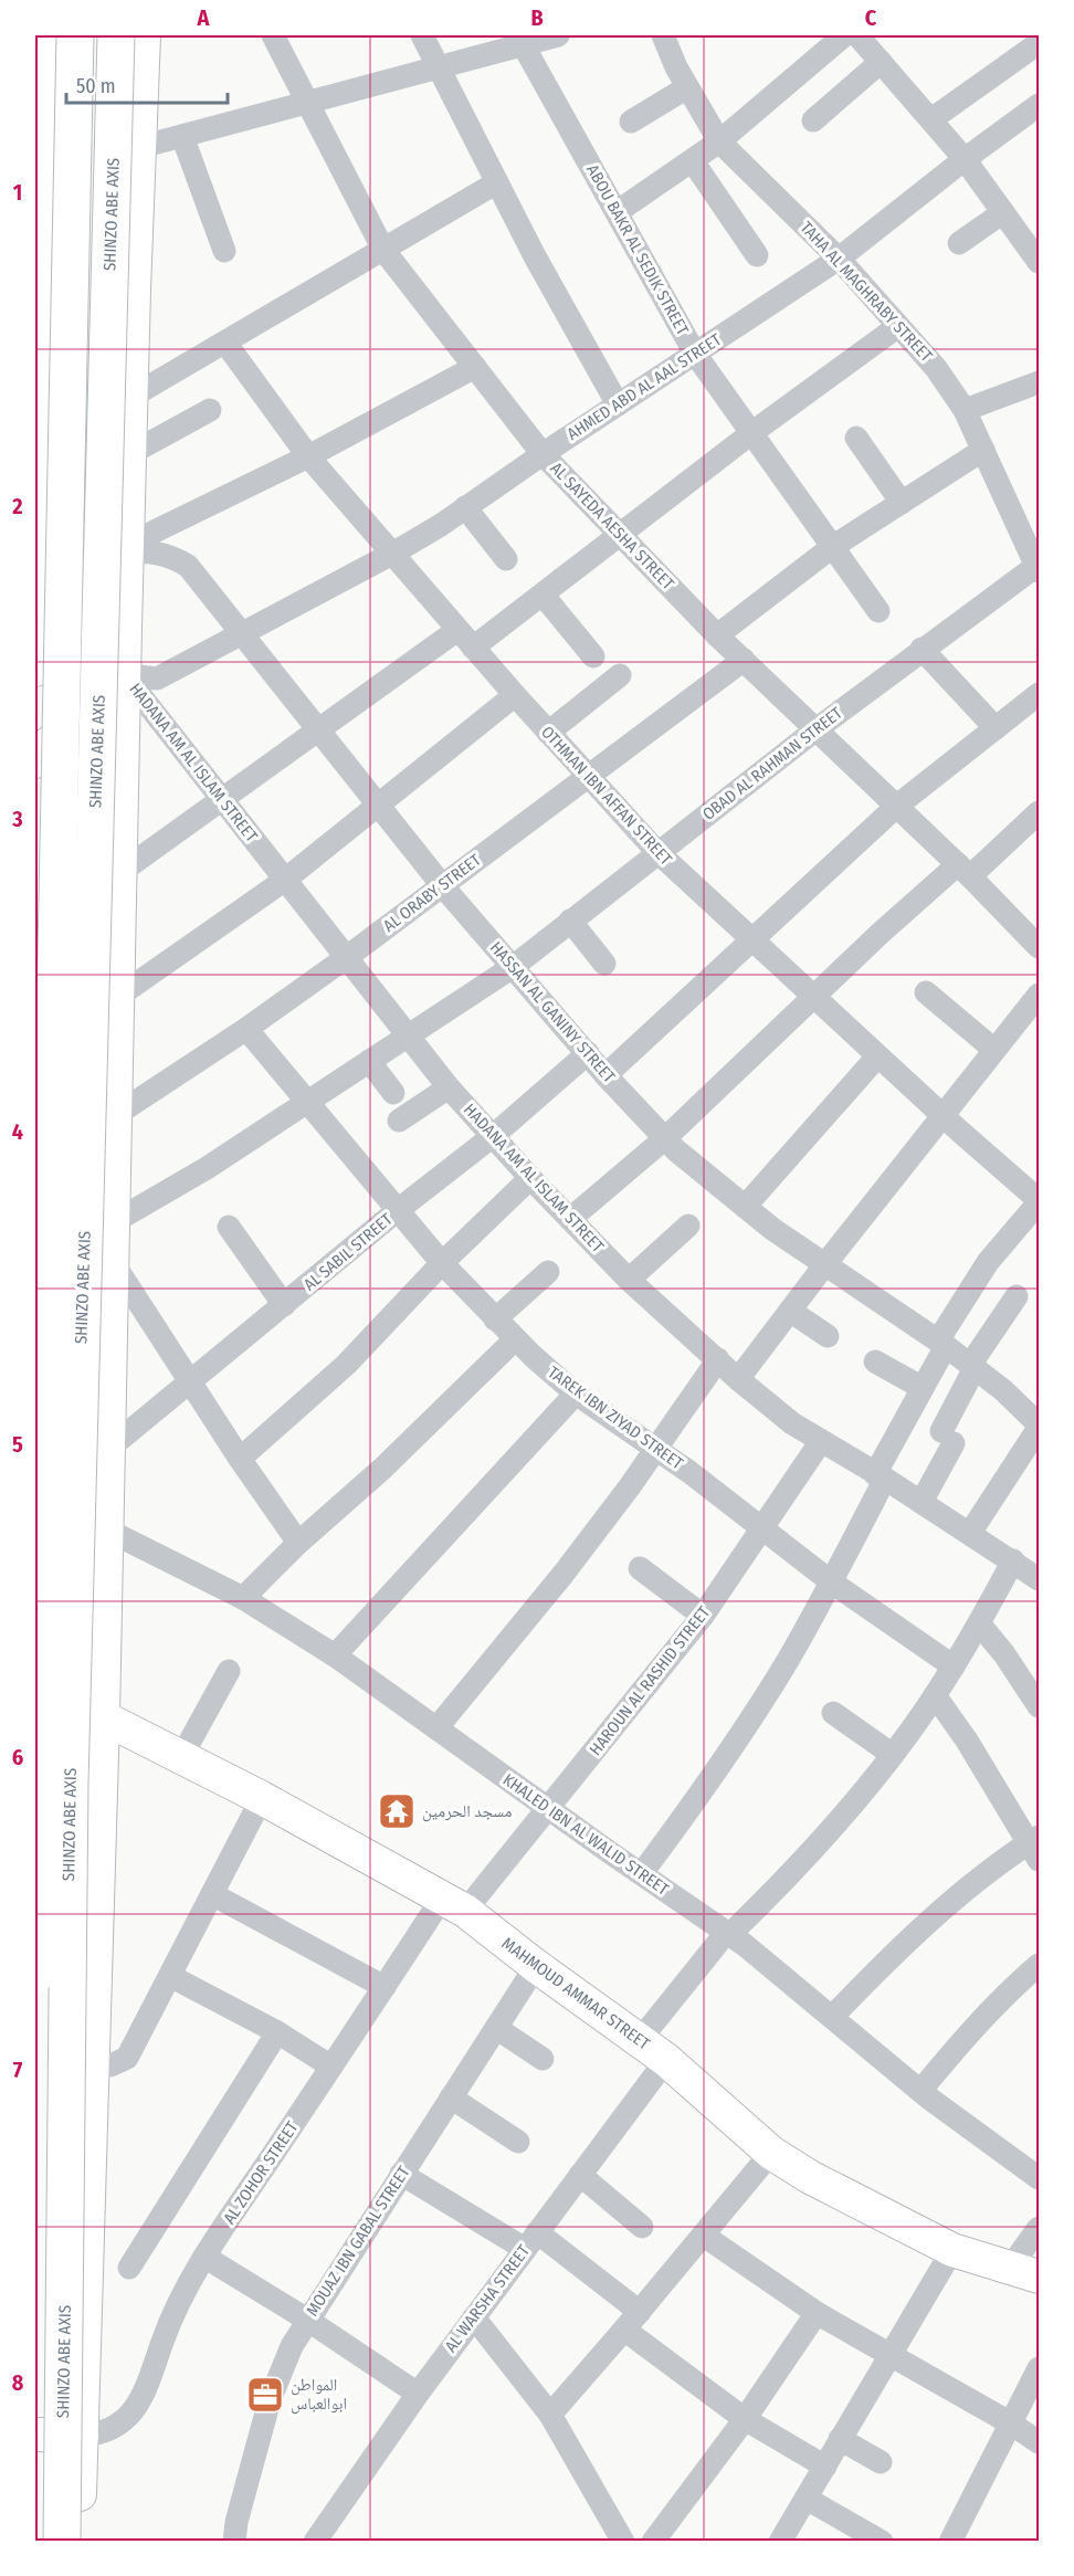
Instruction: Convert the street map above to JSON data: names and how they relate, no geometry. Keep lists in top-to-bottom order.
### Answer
{
  "streets": {
    "main road": ["SHINZO ABE AXIS"],
    "street": [
      "ABOU BAKR AL SEDIK STREET",
      "TAHA AL MAGHRABY STREET",
      "AHMED ABD AL AAL STREET",
      "AL SAYEDA AESHA STREET",
      "HADANA AM AL ISLAM STREET",
      "OBAD AL RAHMAN STREET",
      "OTHMAN IBN AFFAN STREET",
      "AL ORABY STREET",
      "HASSAN AL GANINY STREET",
      "AL SABIL STREET",
      "TAREK IBN ZIYAD STREET",
      "HAROUN AL RASHID STREET",
      "KHALED IBN AL WALID STREET",
      "MAHMOUD AMMAR STREET",
      "AL ZOHOR STREET",
      "MOUAZ IBN GABAL STREET",
      "AL WARSHA STREET"
    ]
  },
  "crossings": [
    ["ABOU BAKR AL SEDIK STREET", "AHMED ABD AL AAL STREET"],
    ["TAHA AL MAGHRABY STREET", "AHMED ABD AL AAL STREET"],
    ["TAHA AL MAGHRABY STREET", "OBAD AL RAHMAN STREET"],
    ["AHMED ABD AL AAL STREET", "AL SAYEDA AESHA STREET"],
    ["AHMED ABD AL AAL STREET", "HADANA AM AL ISLAM STREET"],
    ["AHMED ABD AL AAL STREET", "OTHMAN IBN AFFAN STREET"],
    ["AHMED ABD AL AAL STREET", "HASSAN AL GANINY STREET"],
    ["AL SAYEDA AESHA STREET", "OBAD AL RAHMAN STREET"],
    ["AL SAYEDA AESHA STREET", "AL ORABY STREET"],
    ["HADANA AM AL ISLAM STREET", "OBAD AL RAHMAN STREET"],
    ["HADANA AM AL ISLAM STREET", "AL ORABY STREET"],
    ["HADANA AM AL ISLAM STREET", "AL SABIL STREET"],
    ["HADANA AM AL ISLAM STREET", "HAROUN AL RASHID STREET"],
    ["OBAD AL RAHMAN STREET", "OTHMAN IBN AFFAN STREET"],
    ["OBAD AL RAHMAN STREET", "HASSAN AL GANINY STREET"],
    ["OBAD AL RAHMAN STREET", "TAREK IBN ZIYAD STREET"],
    ["OTHMAN IBN AFFAN STREET", "AL ORABY STREET"],
    ["AL ORABY STREET", "HASSAN AL GANINY STREET"],
    ["AL ORABY STREET", "TAREK IBN ZIYAD STREET"],
    ["HASSAN AL GANINY STREET", "AL SABIL STREET"],
    ["AL SABIL STREET", "TAREK IBN ZIYAD STREET"],
    ["TAREK IBN ZIYAD STREET", "HAROUN AL RASHID STREET"],
    ["HAROUN AL RASHID STREET", "KHALED IBN AL WALID STREET"],
    ["HAROUN AL RASHID STREET", "MAHMOUD AMMAR STREET"],
    ["HAROUN AL RASHID STREET", "AL ZOHOR STREET"],
    ["MAHMOUD AMMAR STREET", "AL ZOHOR STREET"],
    ["MAHMOUD AMMAR STREET", "MOUAZ IBN GABAL STREET"],
    ["MAHMOUD AMMAR STREET", "AL WARSHA STREET"]
  ],
  "places": {
    "temple": ["مسجد الحرمين"],
    "office": ["المواطن ابوالعباس"]
  },
  "scale_bar": "50 m",
  "grid": {
    "columns": ["A", "B", "C"],
    "rows": [
      "1",
      "2",
      "3",
      "4",
      "5",
      "6",
      "7",
      "8"
    ]
  }
}
